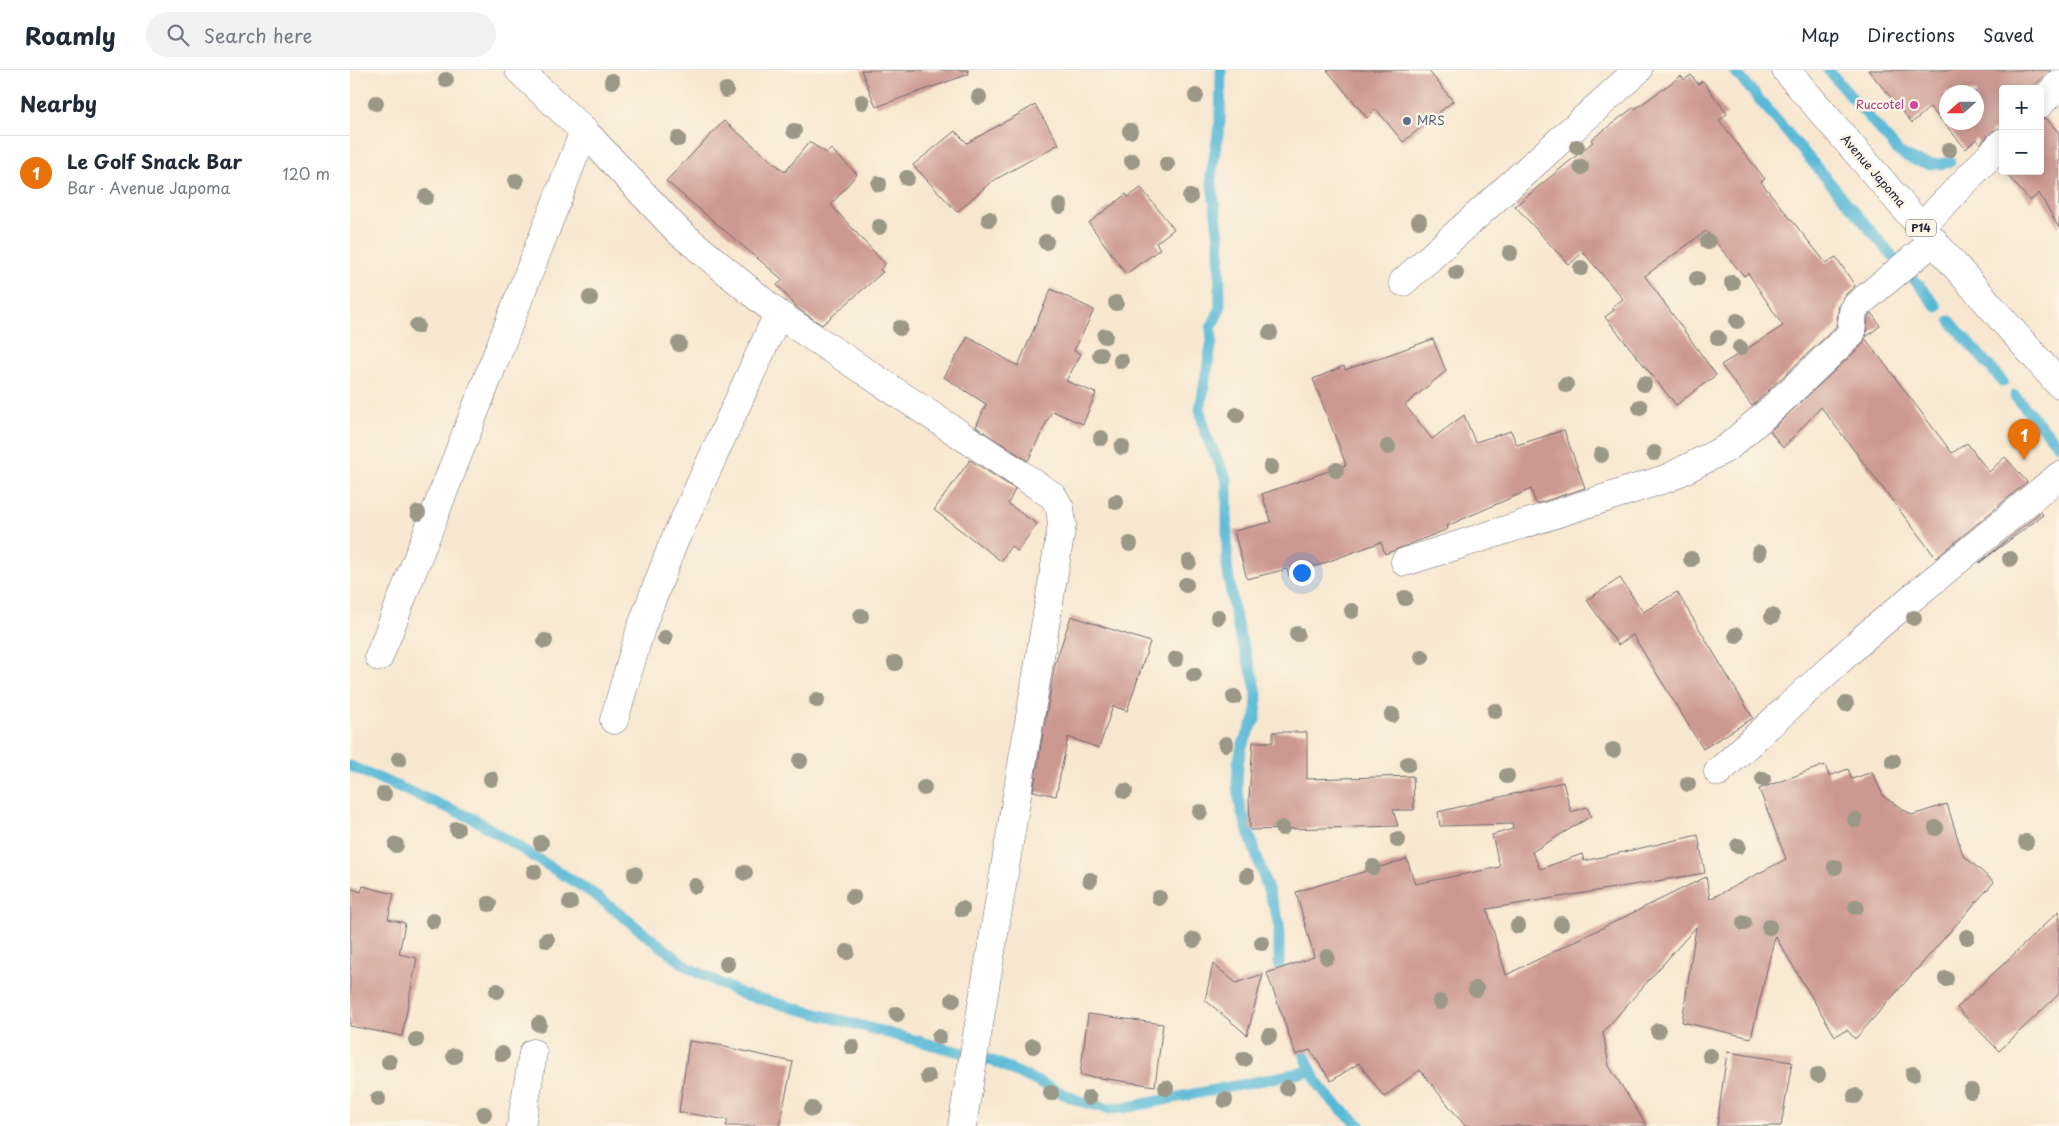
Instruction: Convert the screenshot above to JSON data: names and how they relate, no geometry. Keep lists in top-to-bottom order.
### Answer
{
  "streets": {
    "street": ["Avenue Japoma", "P14"]
  },
  "places": ["Ruccotel", "MRS"],
  "north": "left",
  "page": {
    "header": "Roamly",
    "search": "Search here",
    "nav": ["Map", "Directions", "Saved"],
    "heading": "Nearby",
    "map_buttons": ["+", "−"],
    "list": [
      {
        "mark": "1",
        "name": "Le Golf Snack Bar",
        "note": "Bar · Avenue Japoma",
        "value": "120 m"
      }
    ],
    "pins": "1"
  }
}
